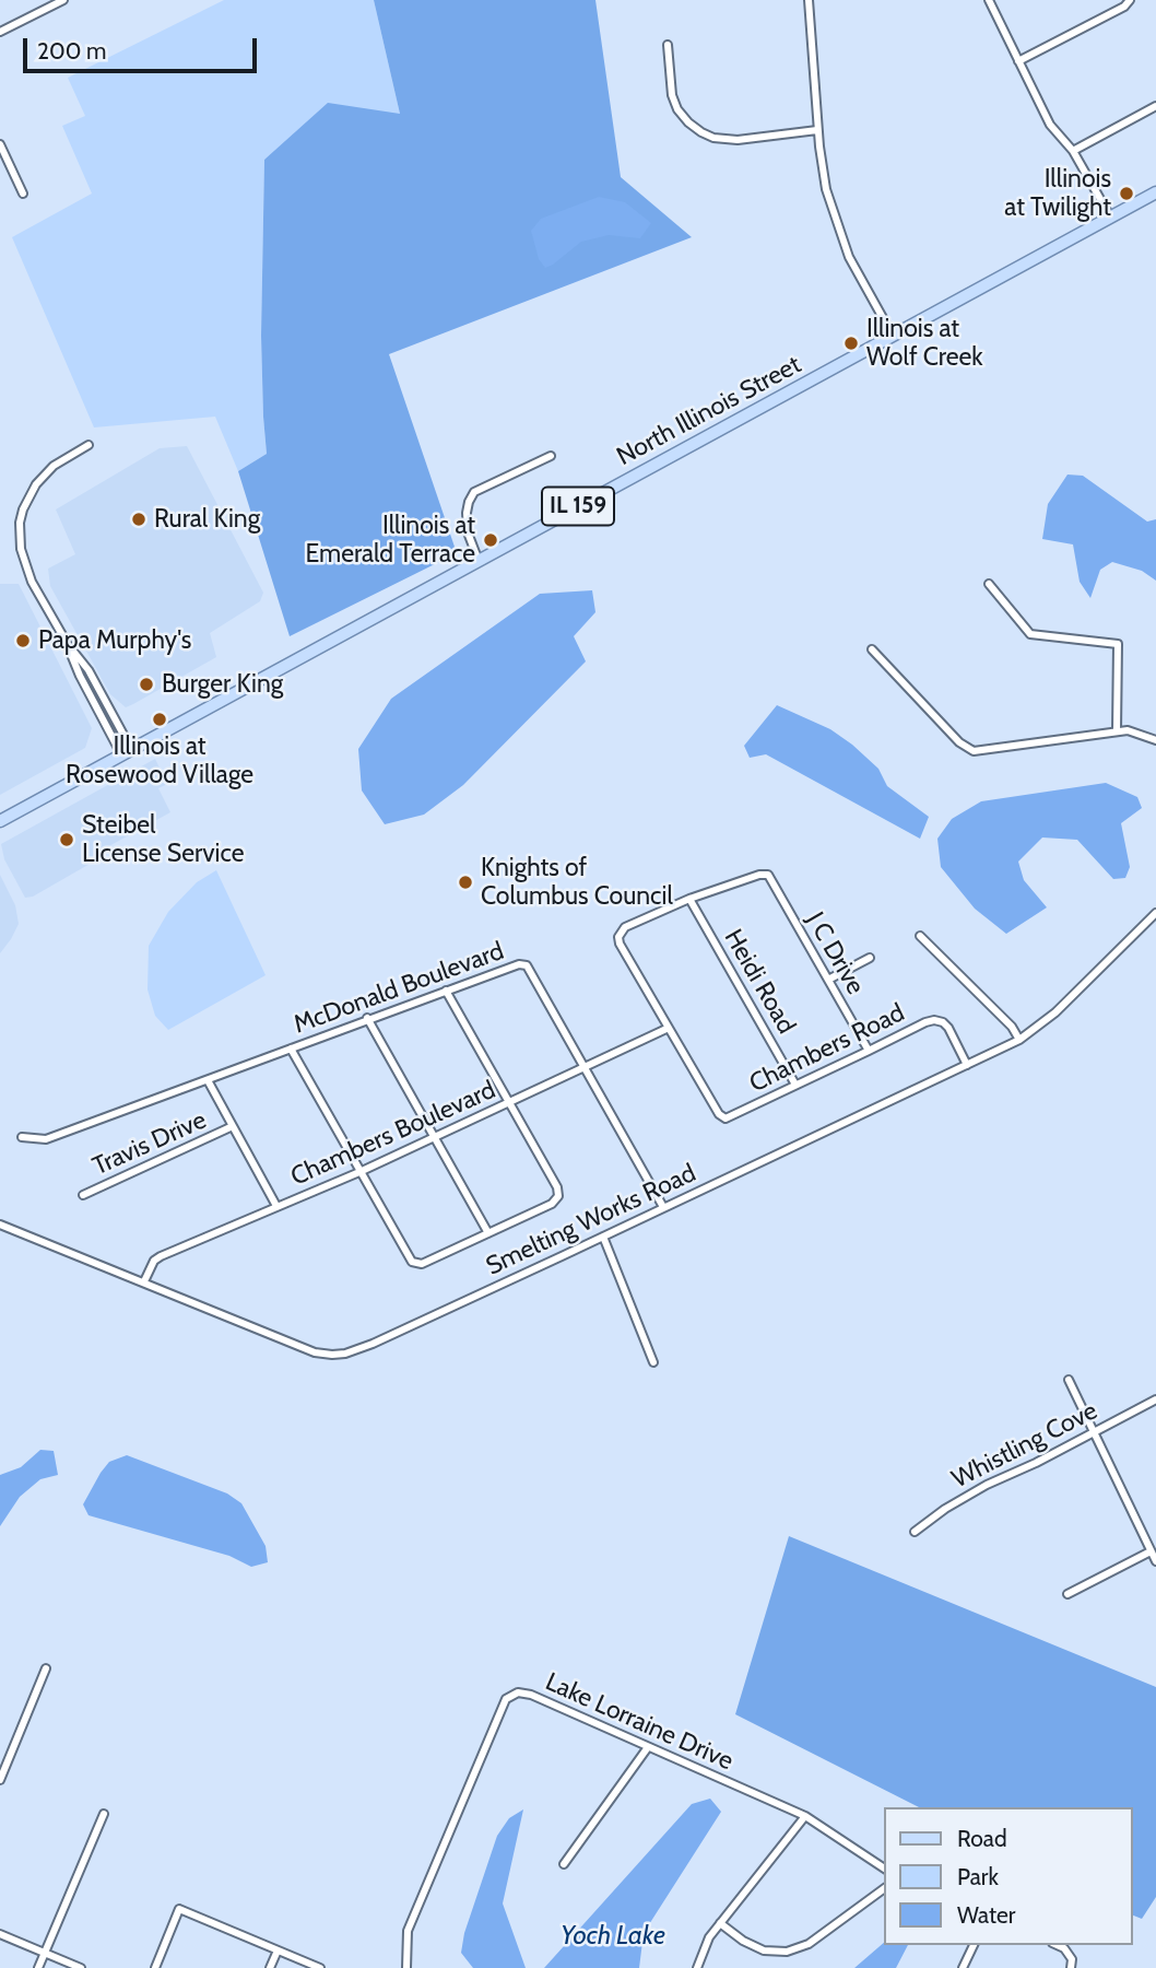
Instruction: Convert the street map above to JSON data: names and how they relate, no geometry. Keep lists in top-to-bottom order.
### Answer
{
  "streets": {
    "main road": ["North Illinois Street", "IL 159"],
    "street": [
      "J C Drive",
      "Heidi Road",
      "McDonald Boulevard",
      "Chambers Road",
      "Chambers Boulevard",
      "Travis Drive",
      "Smelting Works Road",
      "Whistling Cove",
      "Lake Lorraine Drive"
    ]
  },
  "crossings": [
    ["J C Drive", "Heidi Road"],
    ["J C Drive", "Chambers Road"],
    ["Heidi Road", "Chambers Road"],
    ["McDonald Boulevard", "Chambers Boulevard"],
    ["McDonald Boulevard", "Smelting Works Road"],
    ["Chambers Road", "Chambers Boulevard"],
    ["Chambers Road", "Smelting Works Road"],
    ["Chambers Boulevard", "Smelting Works Road"]
  ],
  "water": ["Yoch Lake"],
  "places": [
    "Illinois at Twilight",
    "Illinois at Wolf Creek",
    "Rural King",
    "Illinois at Emerald Terrace",
    "Papa Murphy's",
    "Burger King",
    "Illinois at Rosewood Village",
    "Steibel License Service",
    "Knights of Columbus Council"
  ],
  "legend": ["Road", "Park", "Water"],
  "scale_bar": "200 m"
}
